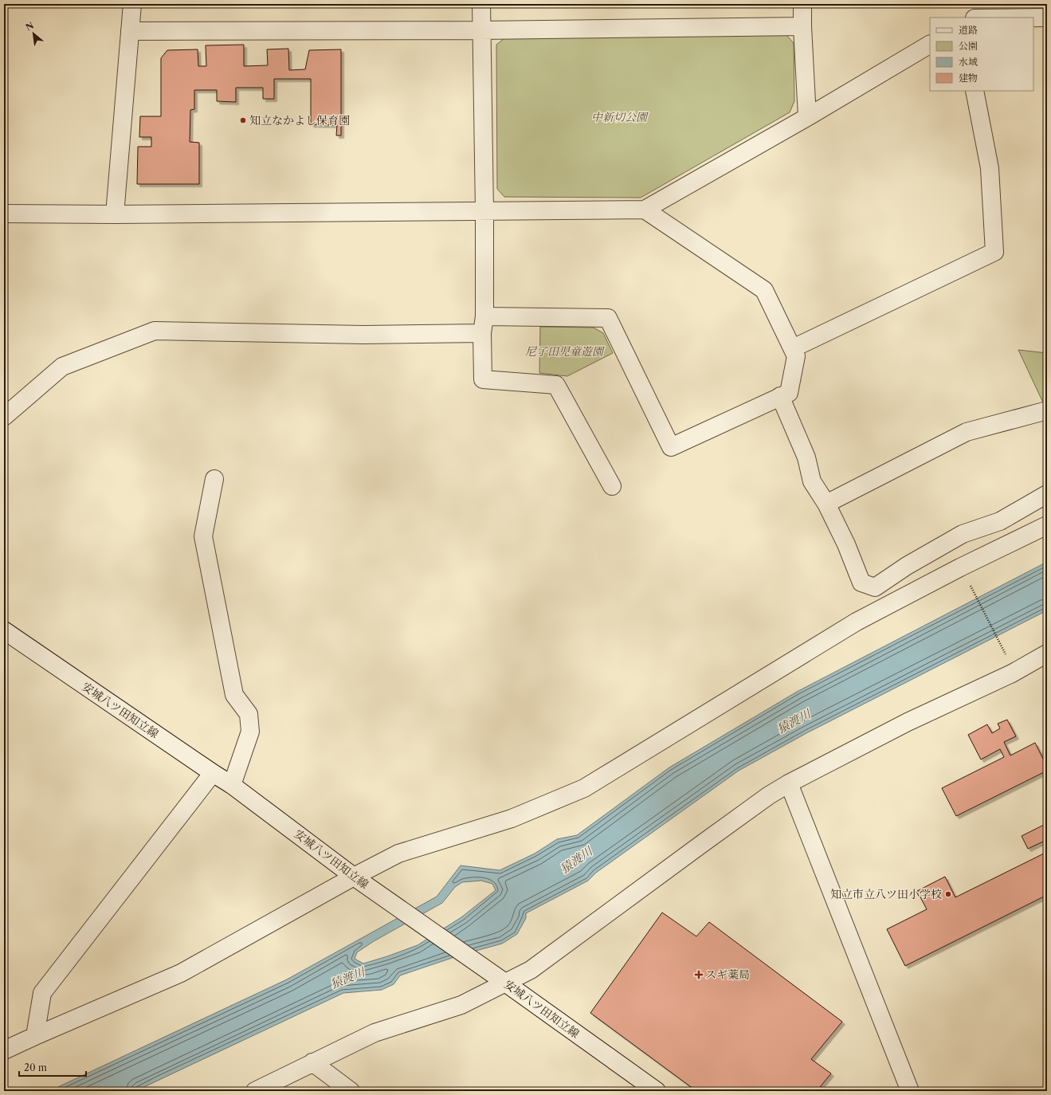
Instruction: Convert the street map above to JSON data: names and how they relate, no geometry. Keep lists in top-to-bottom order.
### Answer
{
  "streets": {
    "street": ["安城八ツ田知立線"]
  },
  "water": ["猿渡川"],
  "parks": ["中新切公園", "尼子田児童遊園"],
  "places": {
    "other": ["知立なかよし保育園", "知立市立八ツ田小学校"],
    "health": ["スギ薬局"]
  },
  "legend": [
    "道路",
    "公園",
    "水域",
    "建物"
  ],
  "scale_bar": "20 m",
  "north": "top left"
}
